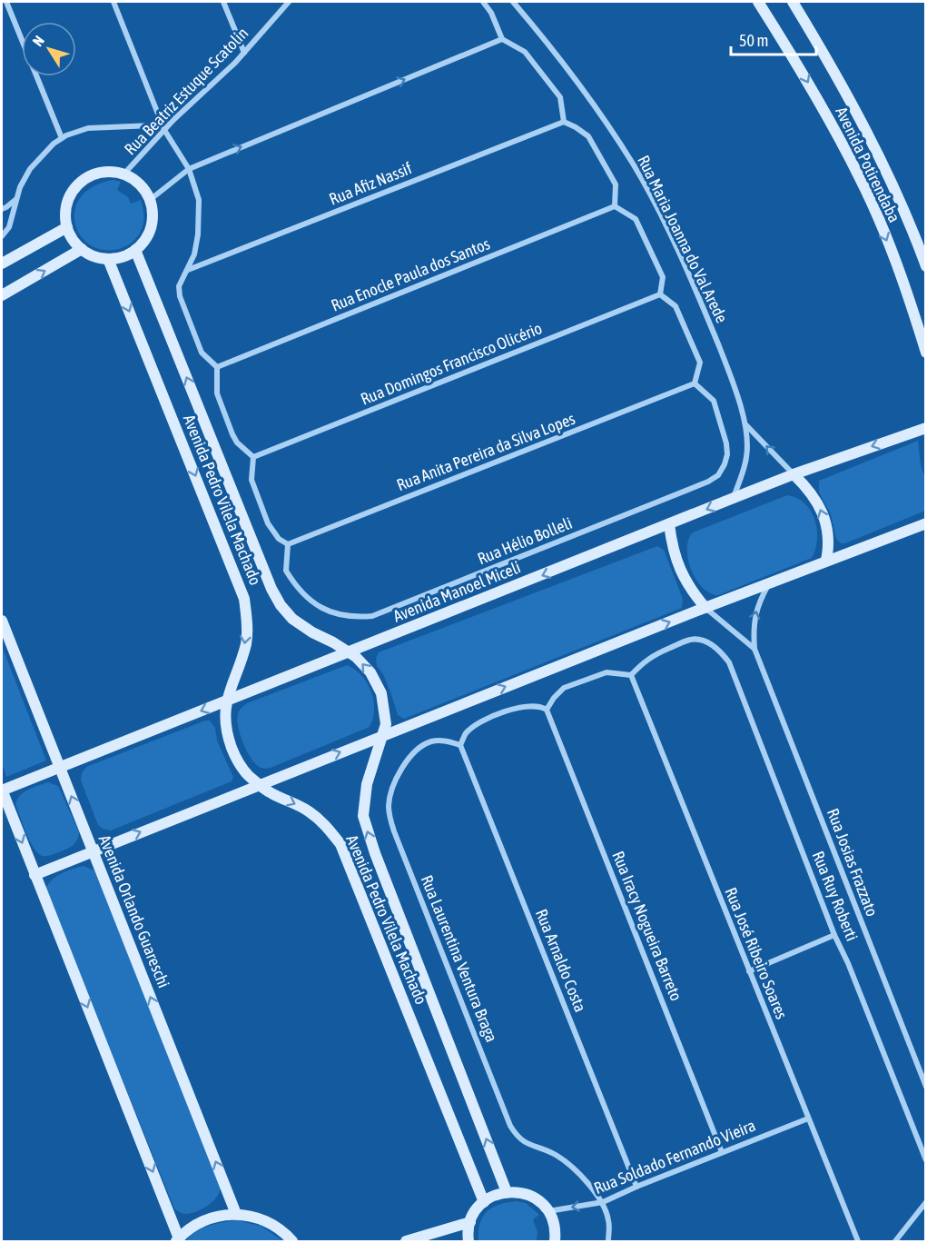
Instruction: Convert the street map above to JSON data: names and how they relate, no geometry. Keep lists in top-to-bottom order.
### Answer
{
  "streets": {
    "street": [
      "Rua Beatriz Estuque Scatolin",
      "Avenida Potirendaba",
      "Rua Afiz Nassif",
      "Rua Maria Joanna do Val Arede",
      "Rua Enocle Paula dos Santos",
      "Rua Domingos Francisco Olicério",
      "Rua Anita Pereira da Silva Lopes",
      "Avenida Pedro Vilela Machado",
      "Rua Hélio Bolleli",
      "Avenida Manoel Miceli",
      "Rua Josias Frazzato",
      "Rua Ruy Roberti",
      "Avenida Orlando Guareschi",
      "Rua Iracy Nogueira Barreto",
      "Rua José Ribeiro Soares",
      "Rua Laurentina Ventura Braga",
      "Rua Arnaldo Costa",
      "Rua Soldado Fernando Vieira"
    ]
  },
  "crossings": [
    ["Rua Beatriz Estuque Scatolin", "Avenida Pedro Vilela Machado"],
    ["Rua Maria Joanna do Val Arede", "Avenida Manoel Miceli"],
    ["Rua Anita Pereira da Silva Lopes", "Rua Hélio Bolleli"],
    ["Avenida Pedro Vilela Machado", "Avenida Manoel Miceli"],
    ["Avenida Manoel Miceli", "Avenida Orlando Guareschi"],
    ["Rua Ruy Roberti", "Rua José Ribeiro Soares"],
    ["Rua Iracy Nogueira Barreto", "Rua Soldado Fernando Vieira"],
    ["Rua José Ribeiro Soares", "Rua Soldado Fernando Vieira"],
    ["Rua Laurentina Ventura Braga", "Rua Arnaldo Costa"],
    ["Rua Laurentina Ventura Braga", "Rua Soldado Fernando Vieira"],
    ["Rua Arnaldo Costa", "Rua Soldado Fernando Vieira"]
  ],
  "scale_bar": "50 m",
  "north": "top left"
}
